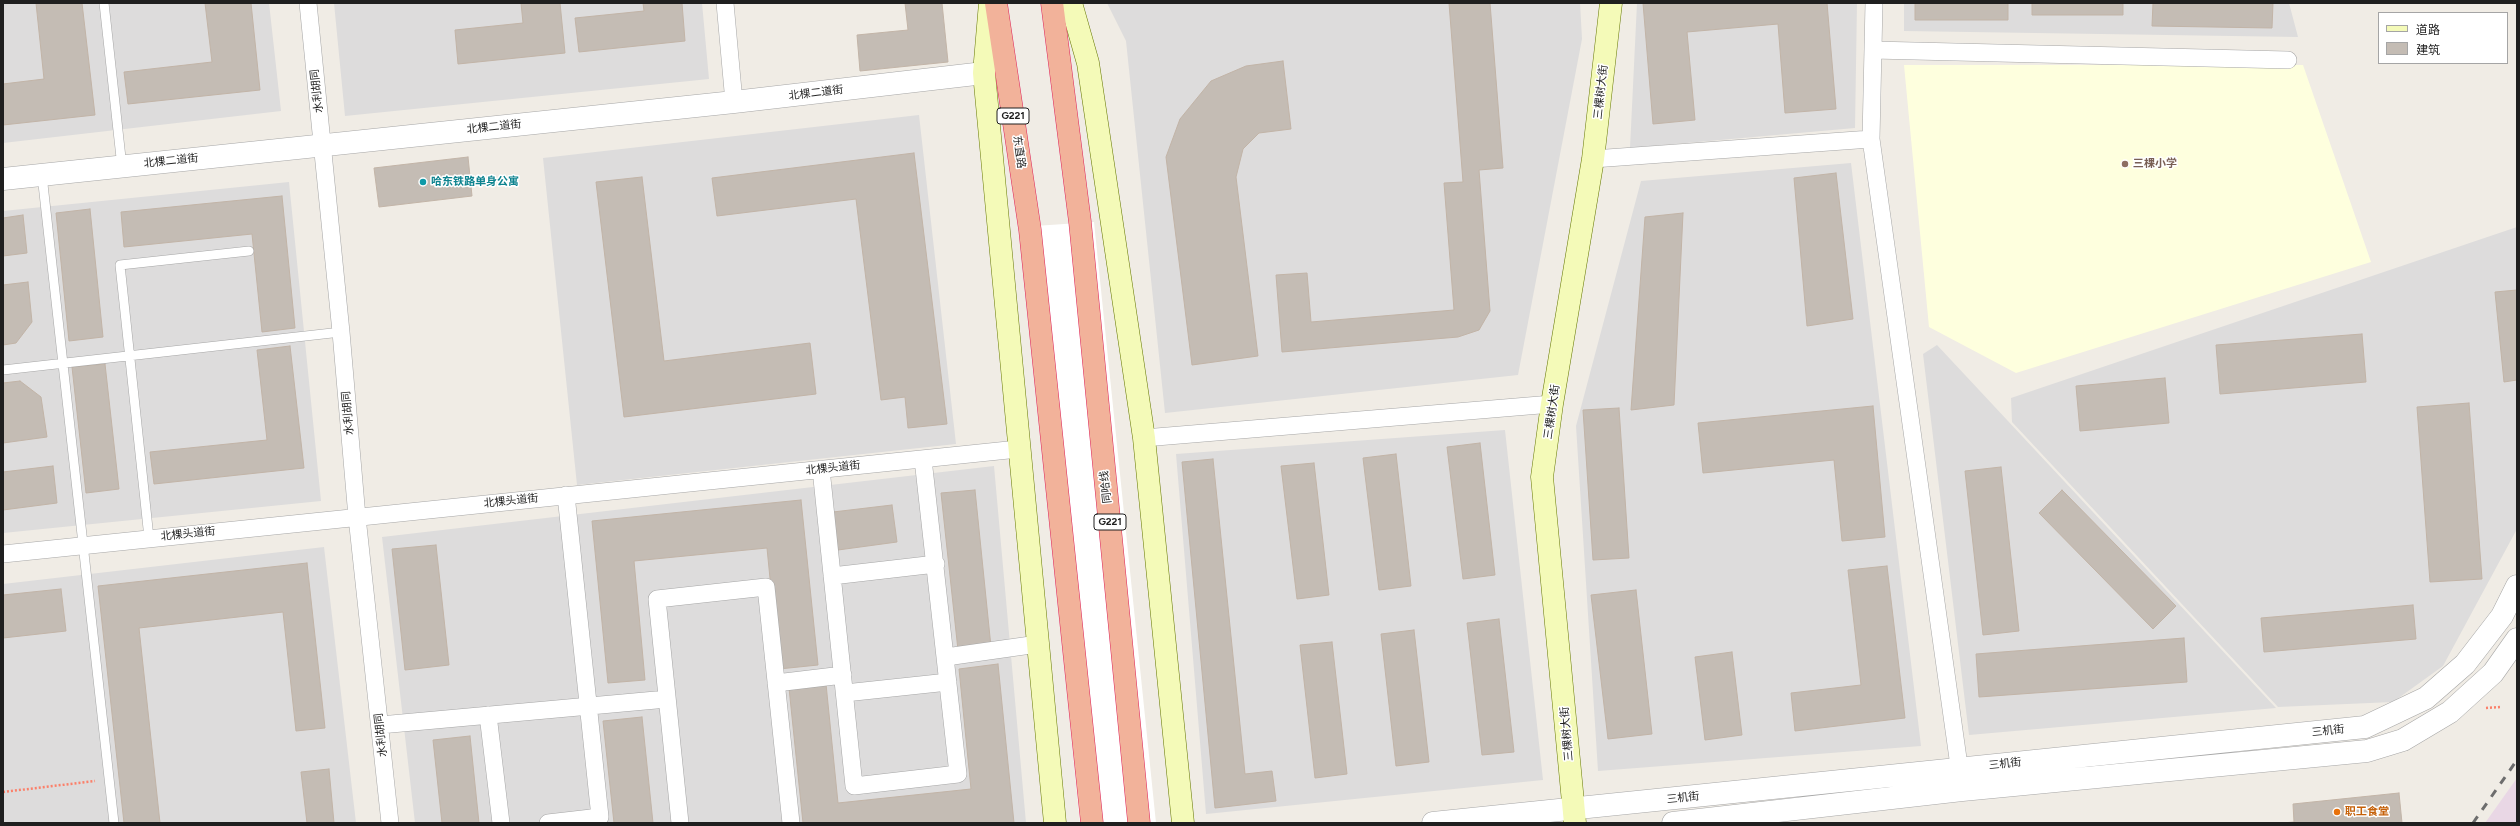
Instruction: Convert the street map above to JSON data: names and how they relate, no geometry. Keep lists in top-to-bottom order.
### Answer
{
  "streets": {
    "highway": ["G221", "东直路", "同哈线"],
    "main road": ["三棵树大街"],
    "street": [
      "水利胡同",
      "北棵二道街",
      "北棵头道街",
      "三机街"
    ]
  },
  "crossings": [
    ["水利胡同", "北棵二道街"],
    ["水利胡同", "北棵头道街"],
    ["三棵树大街", "三机街"]
  ],
  "places": ["三棵小学", "哈东铁路单身公寓", "职工食堂"],
  "legend": ["道路", "建筑"]
}
